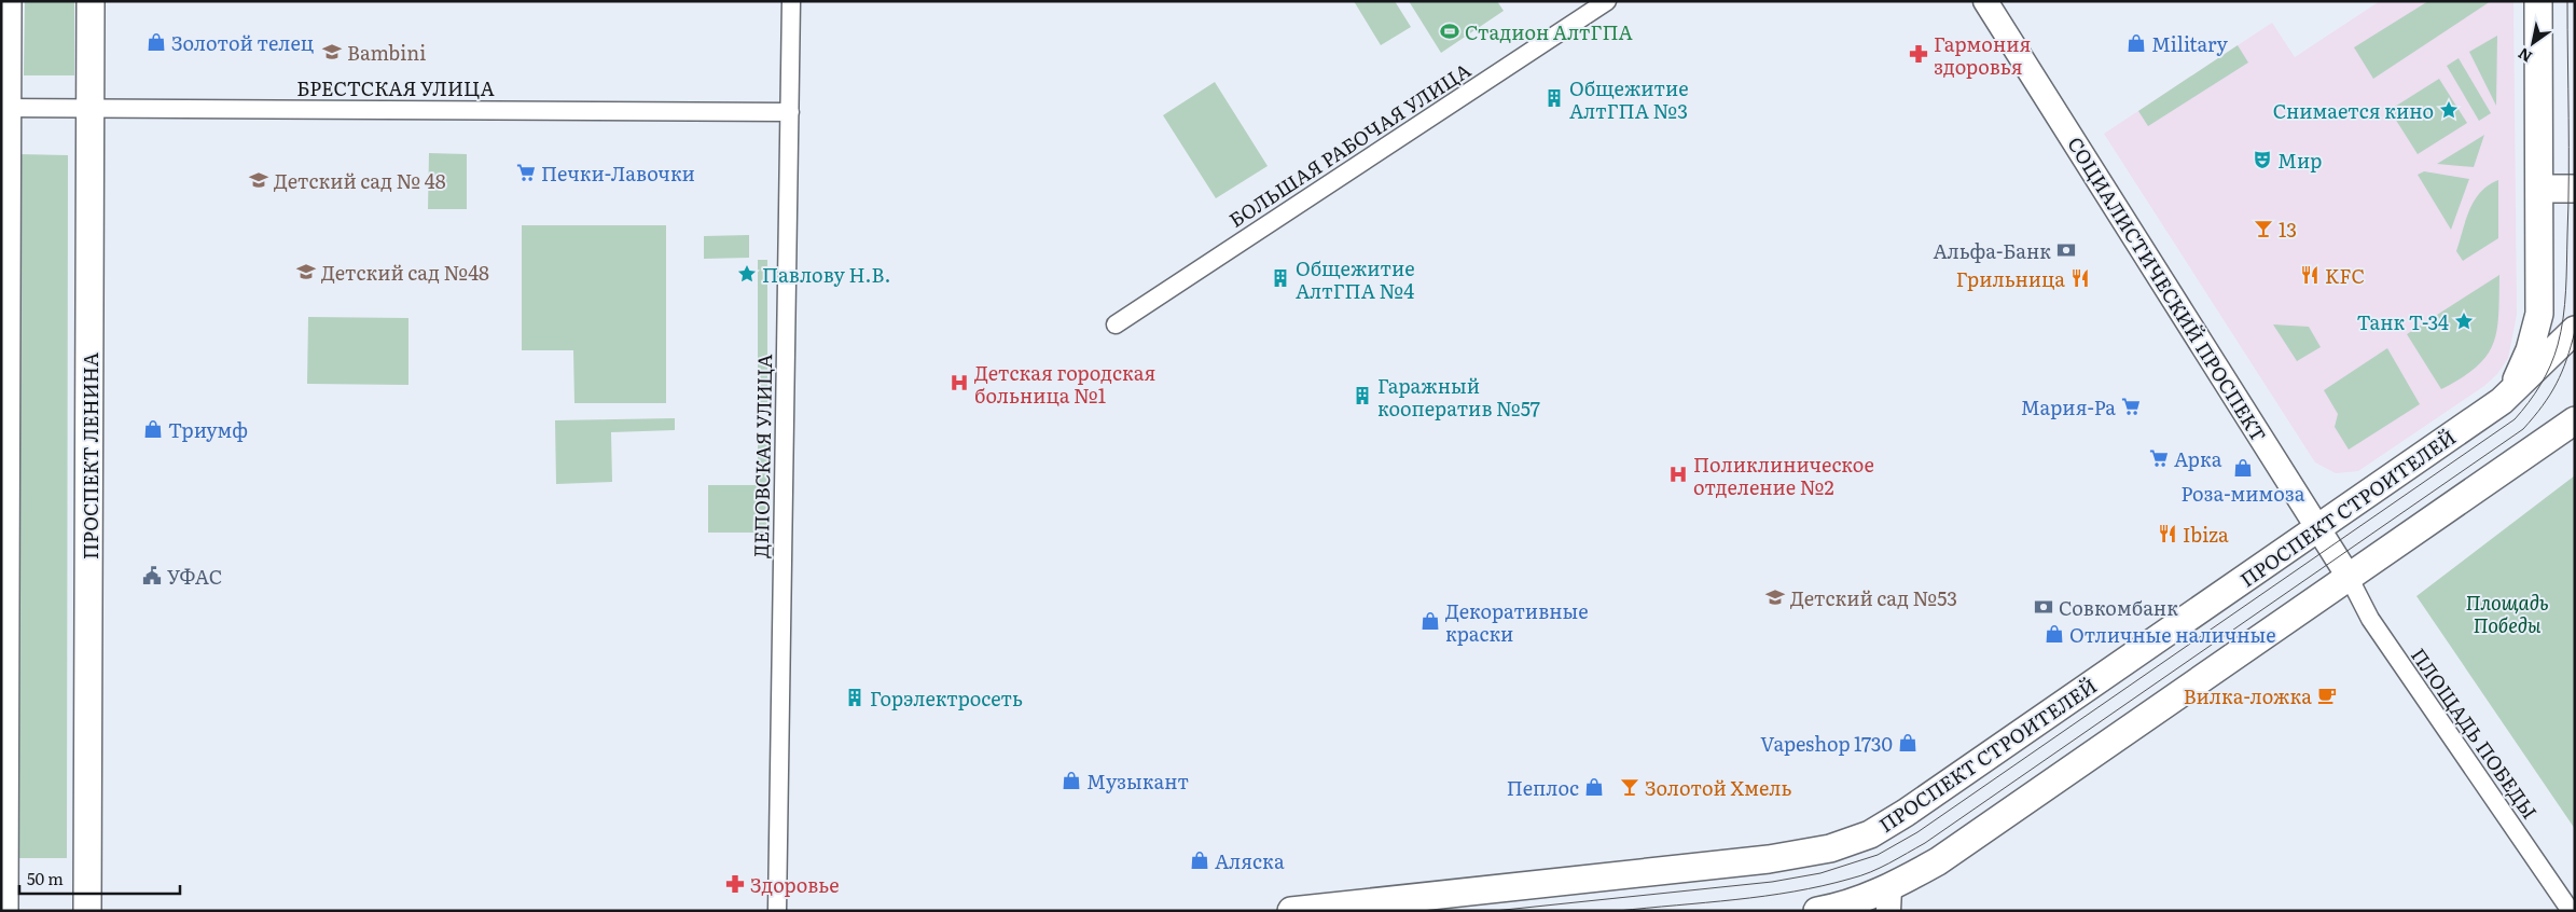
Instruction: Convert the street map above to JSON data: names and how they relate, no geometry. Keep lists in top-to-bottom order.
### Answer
{
  "streets": {
    "main road": ["ПРОСПЕКТ ЛЕНИНА", "ПРОСПЕКТ СТРОИТЕЛЕЙ"],
    "street": [
      "БРЕСТСКАЯ УЛИЦА",
      "БОЛЬШАЯ РАБОЧАЯ УЛИЦА",
      "СОЦИАЛИСТИЧЕСКИЙ ПРОСПЕКТ",
      "ДЕПОВСКАЯ УЛИЦА",
      "ПЛОЩАДЬ ПОБЕДЫ"
    ]
  },
  "crossings": [
    ["БРЕСТСКАЯ УЛИЦА", "ПРОСПЕКТ ЛЕНИНА"],
    ["БРЕСТСКАЯ УЛИЦА", "ДЕПОВСКАЯ УЛИЦА"],
    ["СОЦИАЛИСТИЧЕСКИЙ ПРОСПЕКТ", "ПРОСПЕКТ СТРОИТЕЛЕЙ"],
    ["СОЦИАЛИСТИЧЕСКИЙ ПРОСПЕКТ", "ПЛОЩАДЬ ПОБЕДЫ"]
  ],
  "parks": ["Площадь Победы"],
  "places": {
    "sports": ["Стадион АлтГПА"],
    "shop": [
      "Золотой телец",
      "Military",
      "Триумф",
      "Роза-мимоза",
      "Декоративные краски",
      "Отличные наличные",
      "Vapeshop 1730",
      "Музыкант",
      "Пеплос",
      "Аляска"
    ],
    "school or university": [
      "Bambini",
      "Детский сад № 48",
      "Детский сад №48",
      "Детский сад №53"
    ],
    "pharmacy": ["Гармония здоровья", "Здоровье"],
    "building": [
      "Общежитие АлтГПА №3",
      "Общежитие АлтГПА №4",
      "Гаражный кооператив №57",
      "Горэлектросеть"
    ],
    "place": ["Снимается кино", "Павлову Н.В.", "Танк Т-34"],
    "theatre": ["Мир"],
    "supermarket": ["Печки-Лавочки", "Мария-Ра", "Арка"],
    "bar": ["13", "Золотой Хмель"],
    "bank": ["Альфа-Банк", "Совкомбанк"],
    "restaurant": ["KFC", "Грильница", "Ibiza"],
    "hospital": ["Детская городская больница №1", "Поликлиническое отделение №2"],
    "public building": ["УФАС"],
    "cafe": ["Вилка-ложка"]
  },
  "scale_bar": "50 m",
  "north": "bottom left"
}
